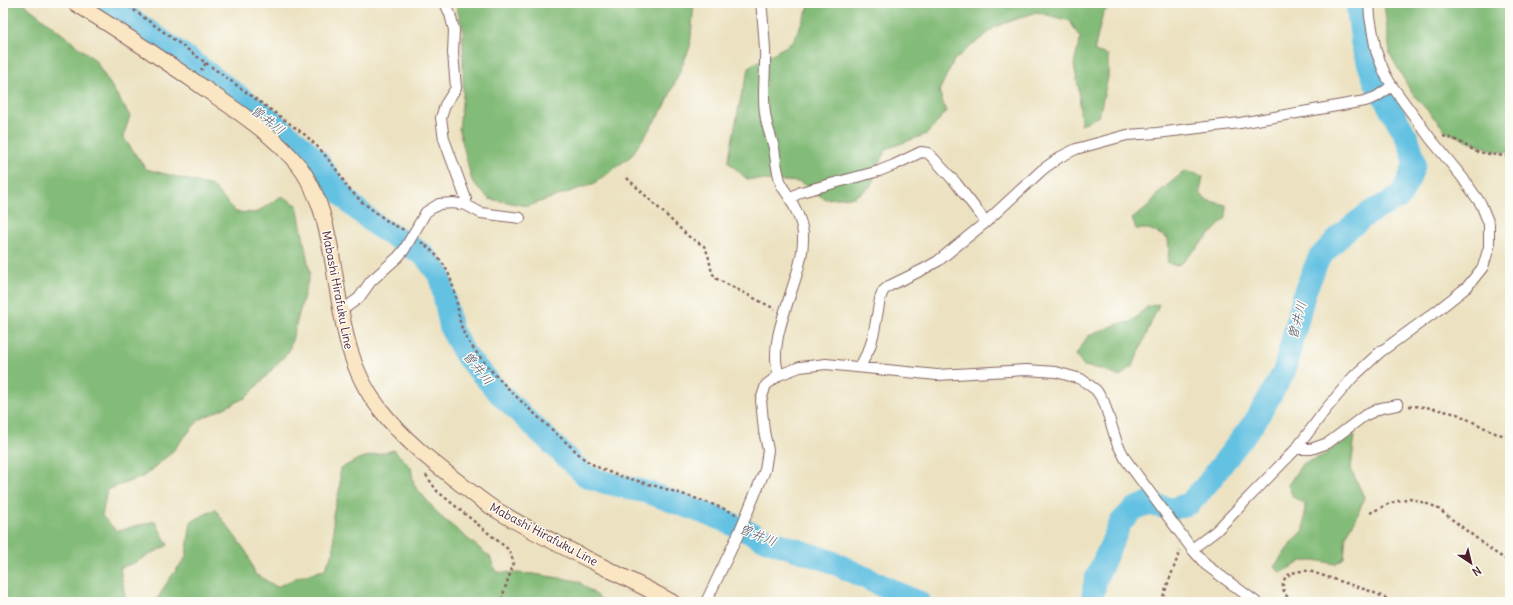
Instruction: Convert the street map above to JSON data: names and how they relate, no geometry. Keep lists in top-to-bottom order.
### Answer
{
  "streets": {
    "main road": ["Mabashi Hirafuku Line"]
  },
  "water": ["曽井川"],
  "north": "bottom right"
}
